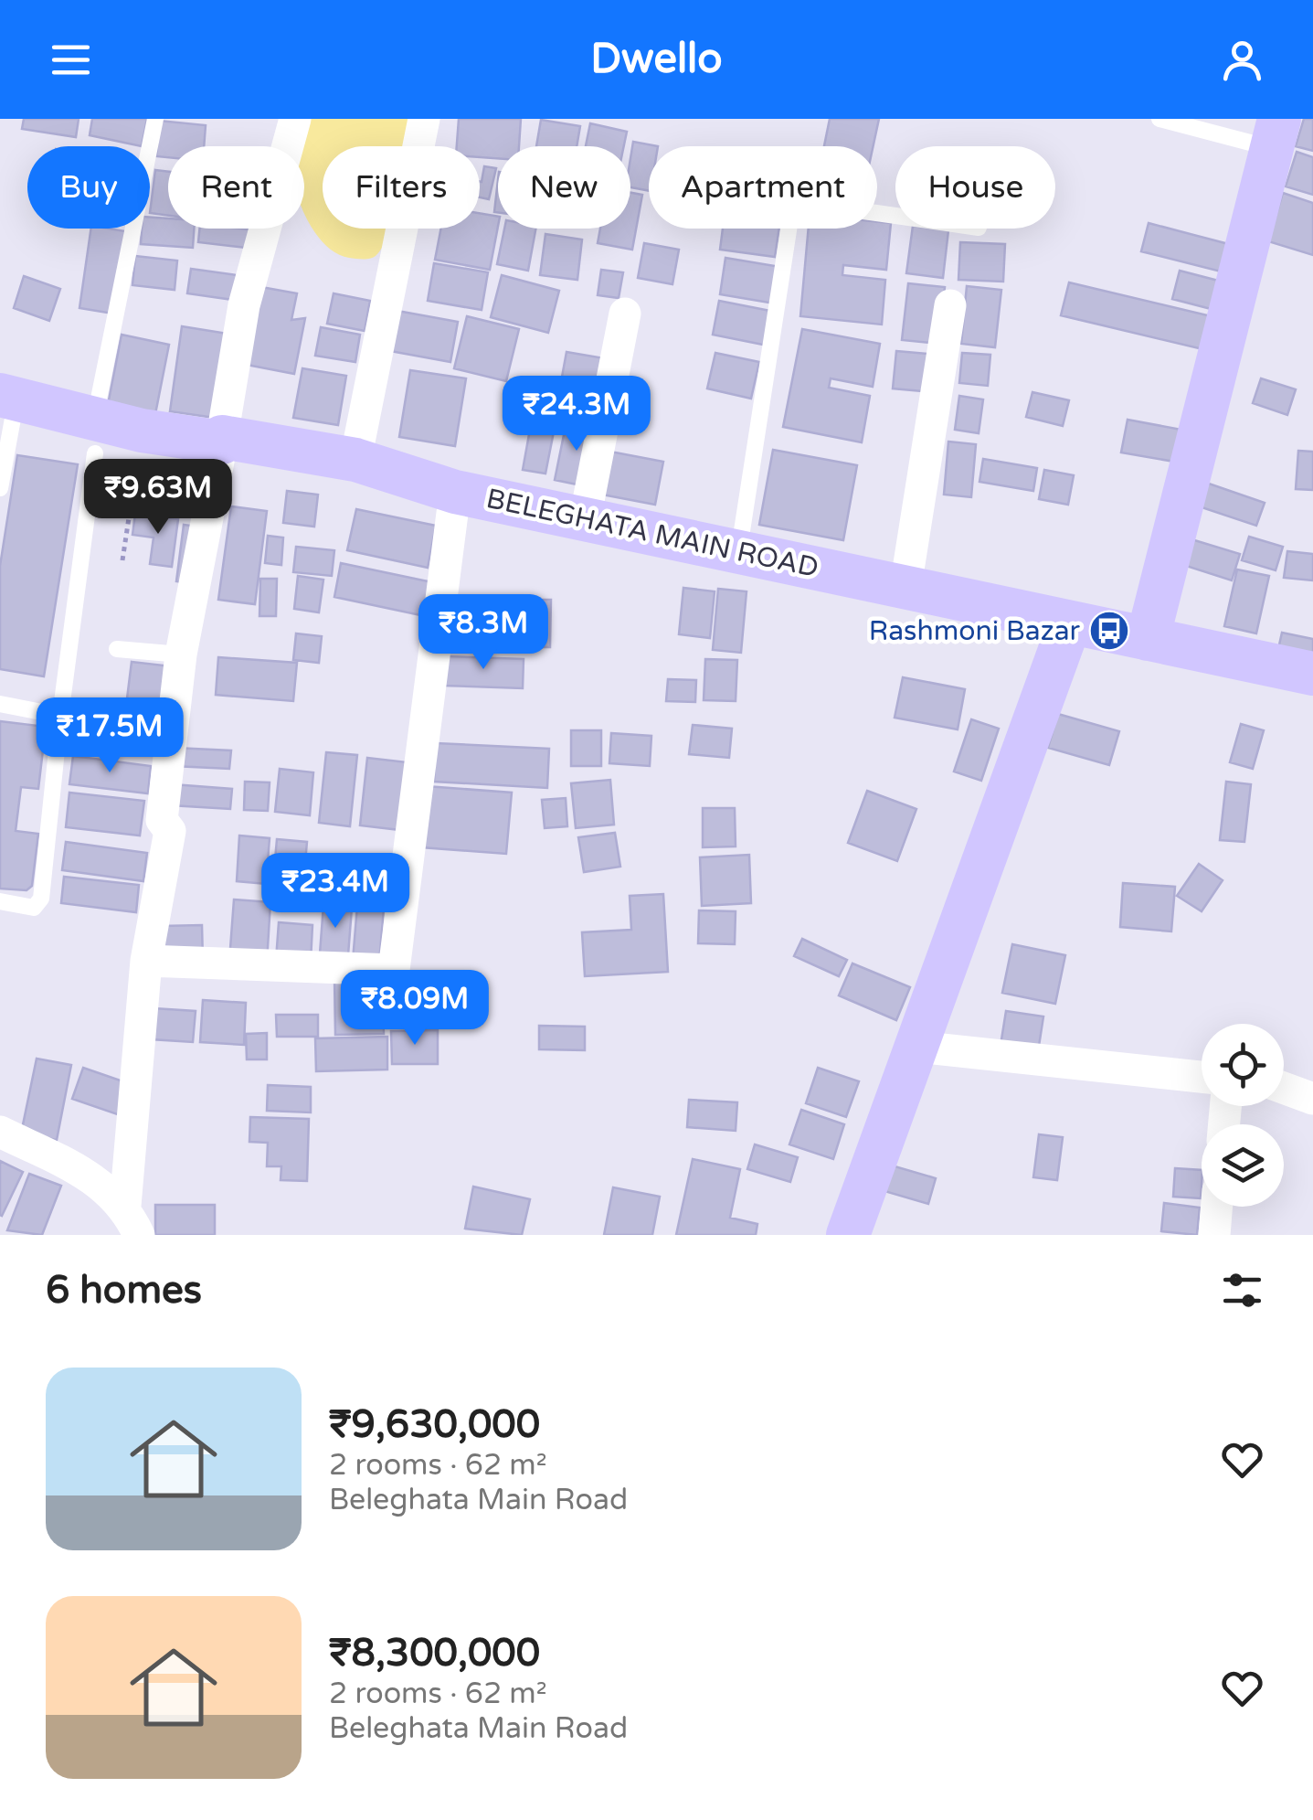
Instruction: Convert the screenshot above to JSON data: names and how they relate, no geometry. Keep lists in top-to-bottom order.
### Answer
{
  "streets": {
    "main road": ["BELEGHATA MAIN ROAD"]
  },
  "places": {
    "bus stop": ["Rashmoni Bazar"]
  },
  "page": {
    "header": "Dwello",
    "chip": [
      "Buy",
      "Rent",
      "Filters",
      "New",
      "Apartment",
      "House"
    ],
    "price": [
      "₹24.3M",
      "₹9.63M",
      "₹8.3M",
      "₹17.5M",
      "₹23.4M",
      "₹8.09M"
    ],
    "heading": "6 homes",
    "list": [
      {
        "name": "₹9,630,000",
        "note": "2 rooms · 62 m² · Beleghata Main Road"
      },
      {
        "name": "₹8,300,000",
        "note": "2 rooms · 62 m² · Beleghata Main Road"
      }
    ]
  }
}
